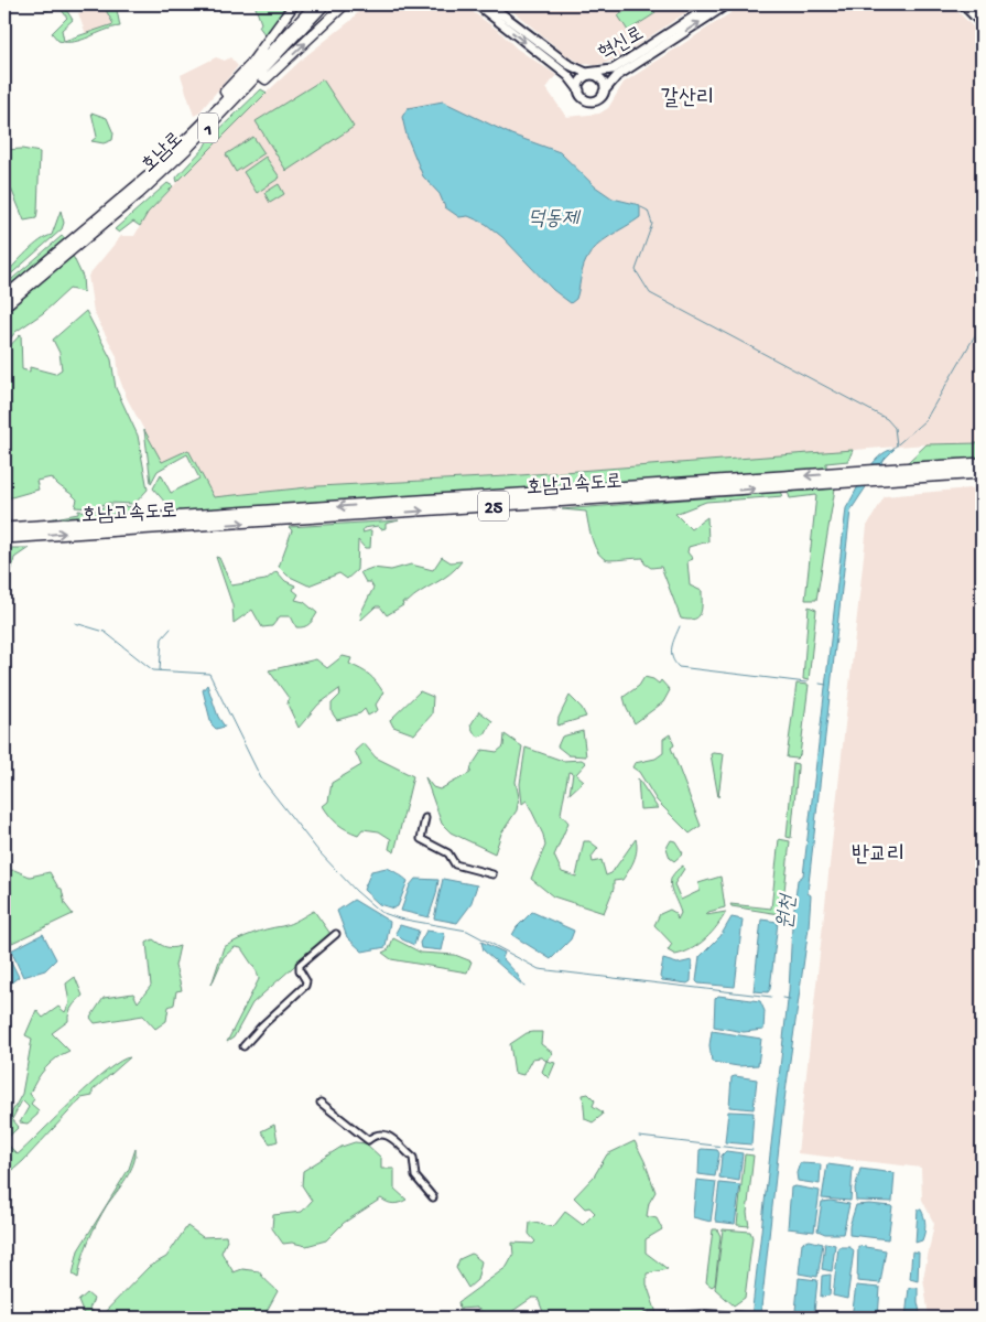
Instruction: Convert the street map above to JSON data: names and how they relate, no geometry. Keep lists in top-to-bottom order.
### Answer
{
  "streets": {
    "highway": [
      "1",
      "호남로",
      "호남고속도로",
      "25"
    ],
    "main road": ["혁신로"]
  },
  "districts": ["갈산리", "반교리"],
  "water": ["덕동제", "원천"]
}
